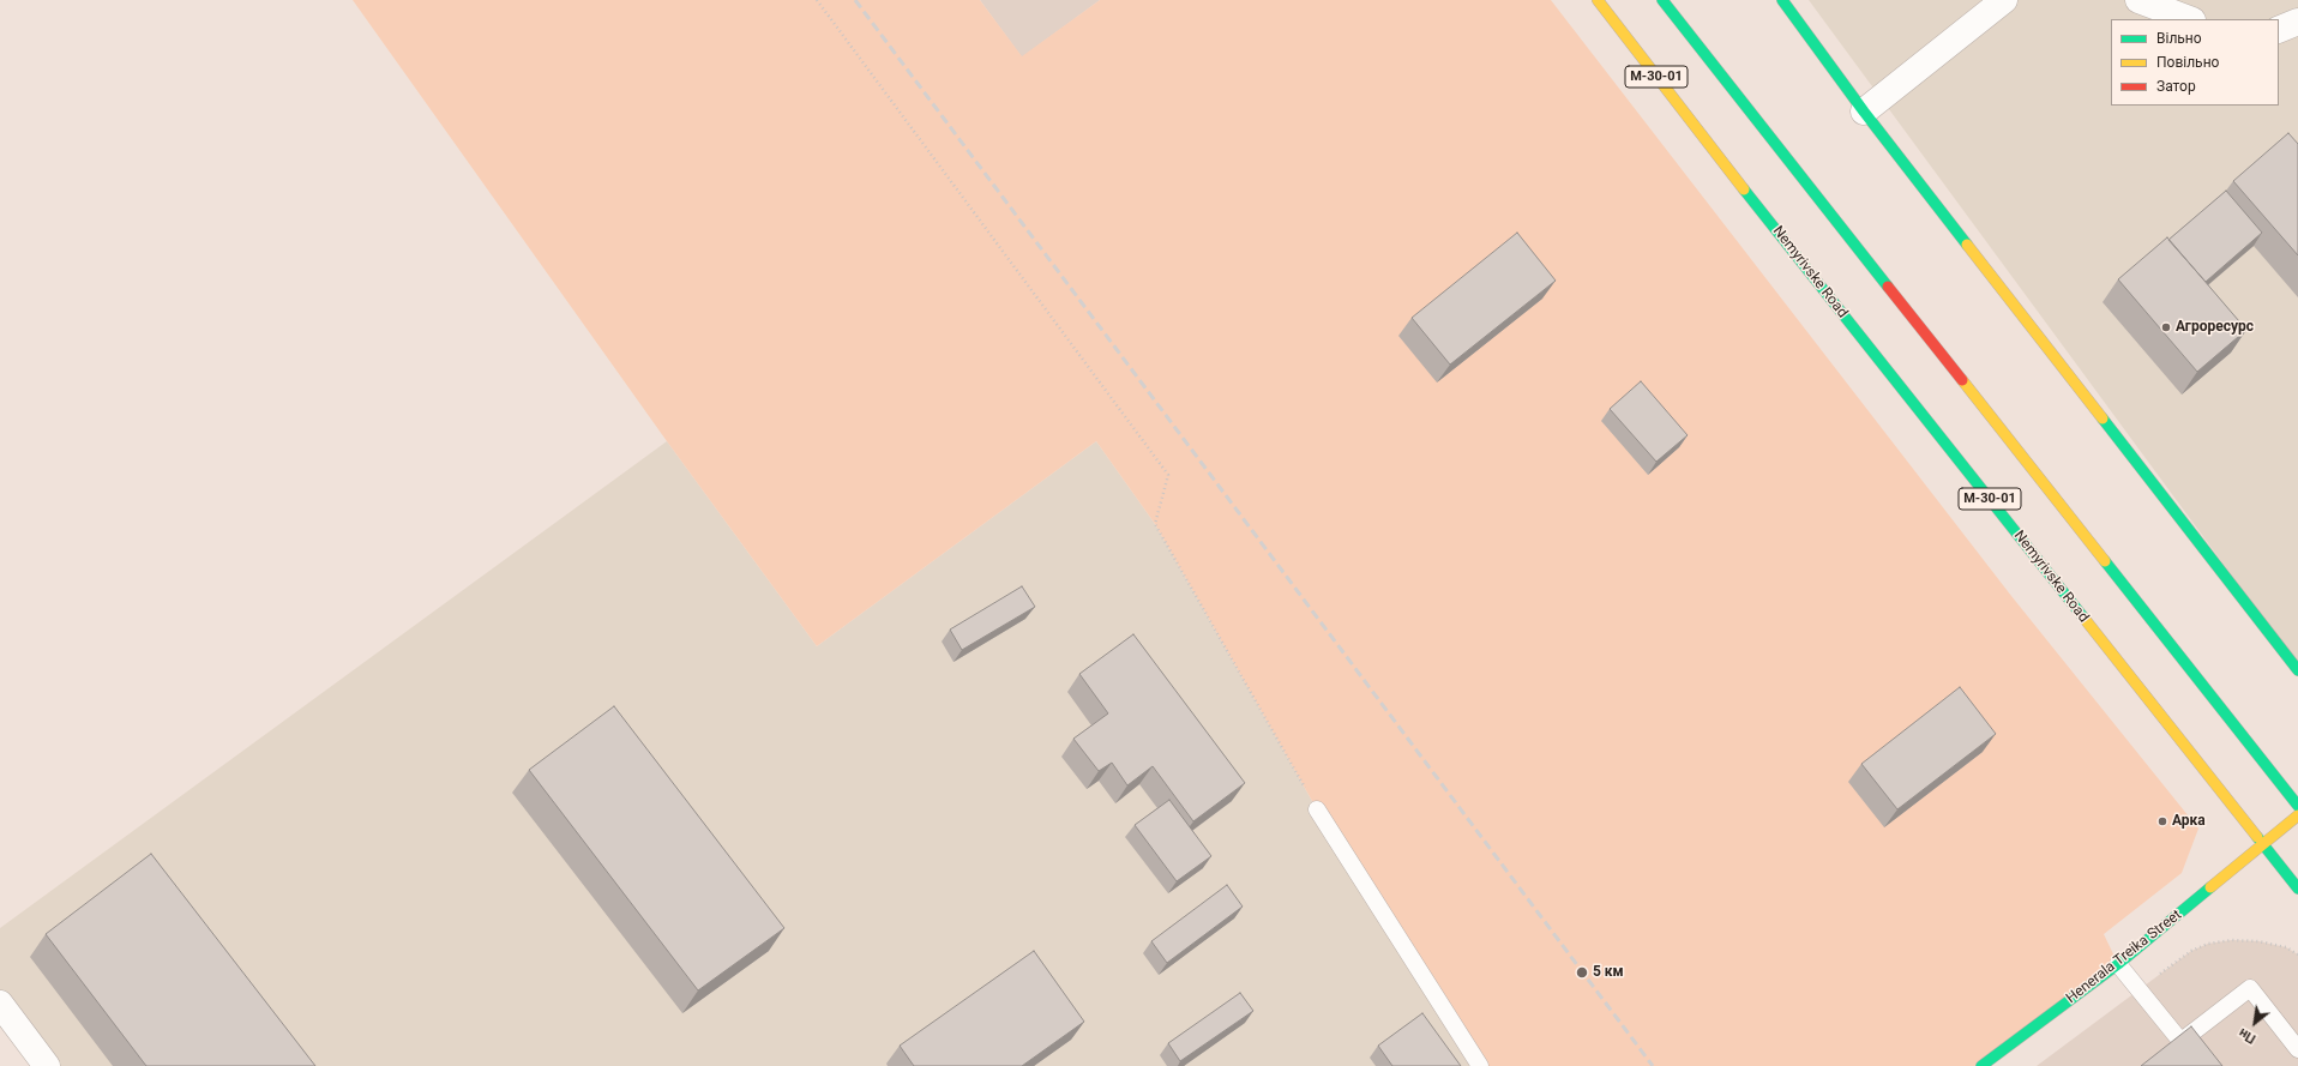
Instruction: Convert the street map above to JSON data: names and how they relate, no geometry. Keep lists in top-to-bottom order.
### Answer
{
  "streets": {
    "main road": ["М-30-01", "Nemyrivske Road", "Henerala Treika Street"]
  },
  "crossings": [
    ["Nemyrivske Road", "Henerala Treika Street"]
  ],
  "places": ["Агроресурс", "Арка", "5 км"],
  "legend": ["Вільно", "Повільно", "Затор"],
  "north": "bottom left"
}
